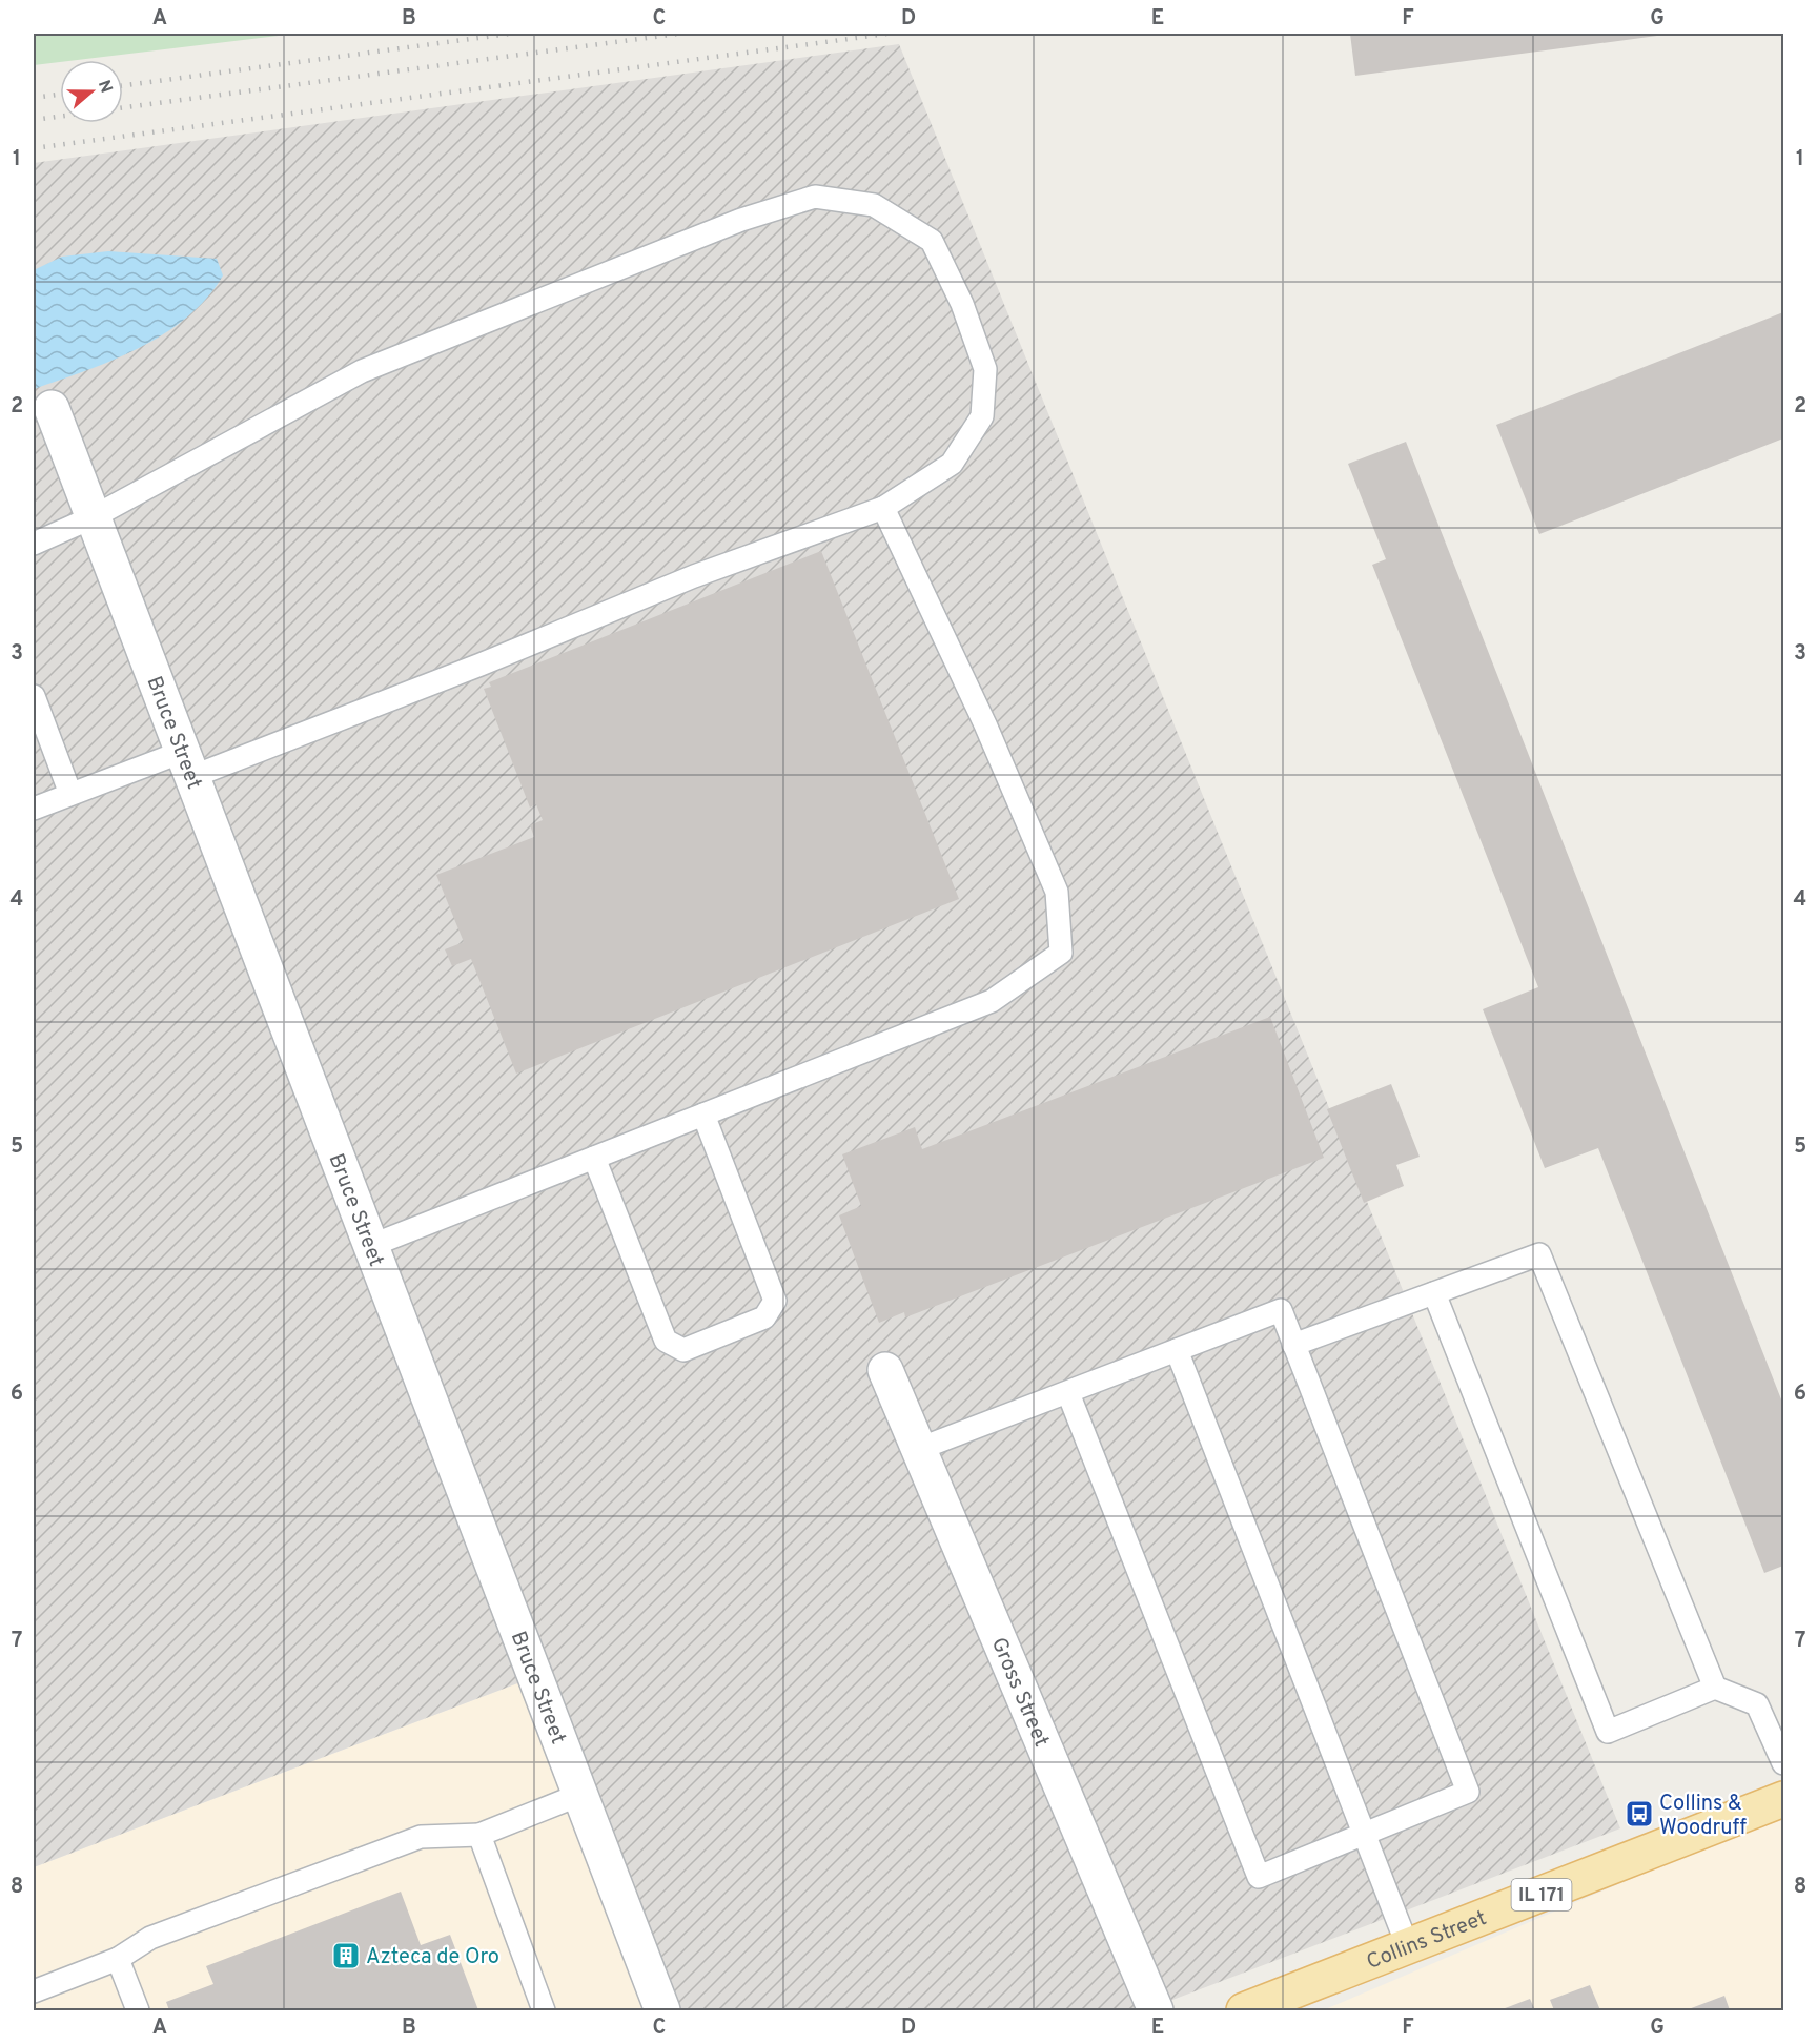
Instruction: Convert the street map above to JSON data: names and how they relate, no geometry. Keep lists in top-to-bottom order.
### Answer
{
  "streets": {
    "main road": ["IL 171", "Collins Street"],
    "street": ["Bruce Street", "Gross Street"]
  },
  "places": {
    "bus stop": ["Collins & Woodruff"],
    "building": ["Azteca de Oro"]
  },
  "north": "right",
  "grid": {
    "columns": [
      "A",
      "B",
      "C",
      "D",
      "E",
      "F",
      "G"
    ],
    "rows": [
      "1",
      "2",
      "3",
      "4",
      "5",
      "6",
      "7",
      "8"
    ]
  }
}
